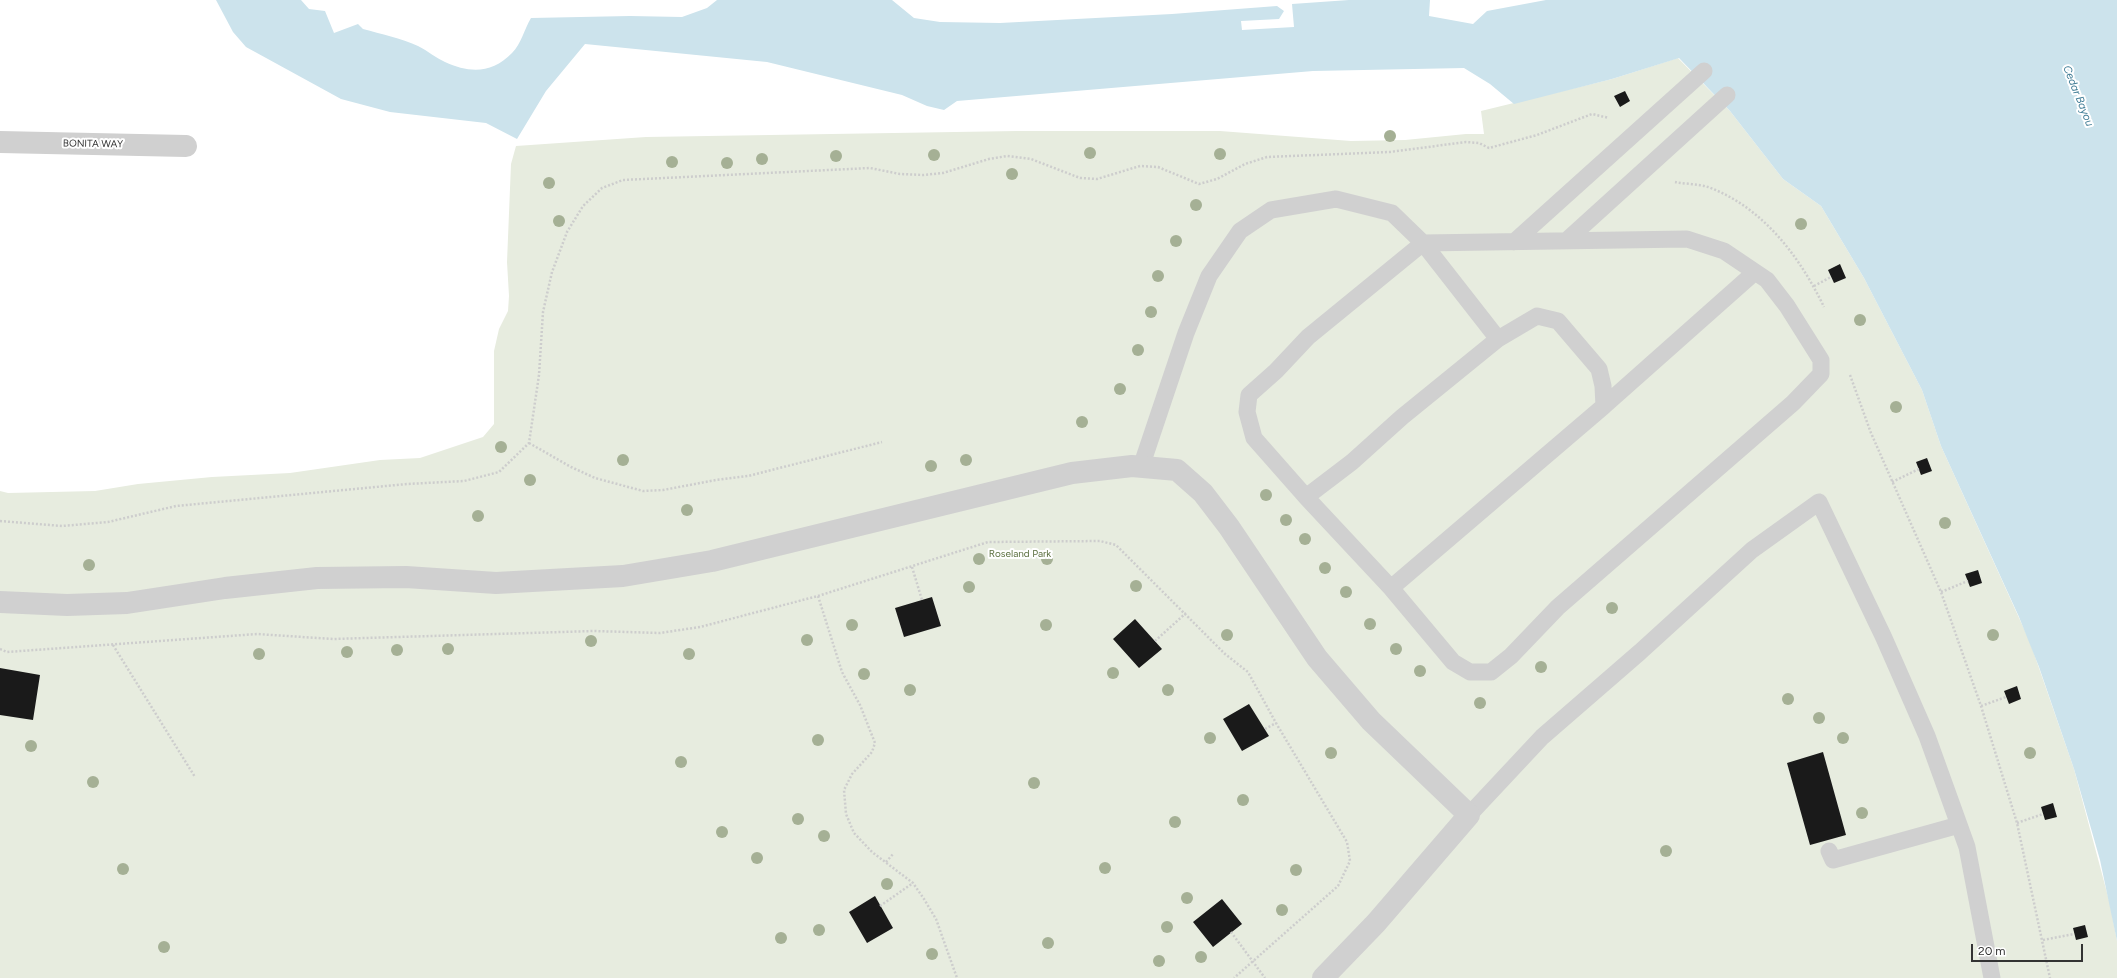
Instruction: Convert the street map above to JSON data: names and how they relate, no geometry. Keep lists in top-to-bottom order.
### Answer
{
  "streets": {
    "street": ["BONITA WAY"]
  },
  "water": ["Cedar Bayou"],
  "parks": ["Roseland Park"],
  "scale_bar": "20 m"
}
